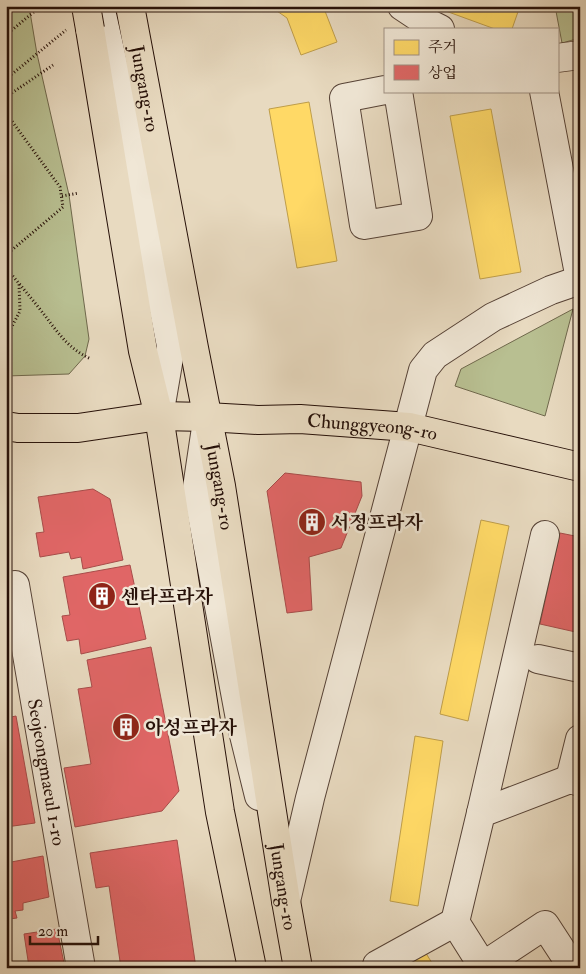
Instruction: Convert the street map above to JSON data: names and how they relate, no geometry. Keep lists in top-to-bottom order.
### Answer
{
  "streets": {
    "main road": ["Jungang-ro", "Chunggyeong-ro"],
    "street": ["Seojeongmaeul 1-ro"]
  },
  "crossings": [
    ["Jungang-ro", "Chunggyeong-ro"]
  ],
  "places": {
    "building": ["서정프라자", "센타프라자", "아성프라자"]
  },
  "legend": ["주거", "상업"],
  "scale_bar": "20 m"
}
